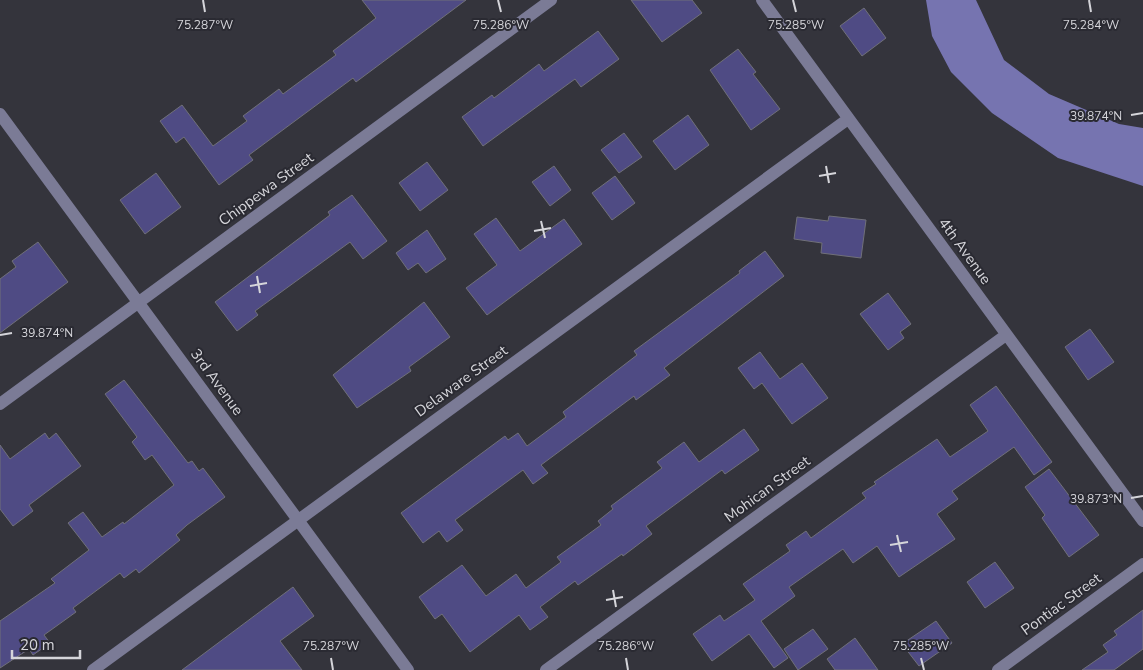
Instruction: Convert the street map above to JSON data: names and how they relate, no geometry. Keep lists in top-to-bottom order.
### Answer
{
  "streets": {
    "street": [
      "Chippewa Street",
      "4th Avenue",
      "Delaware Street",
      "3rd Avenue",
      "Mohican Street",
      "Pontiac Street"
    ]
  },
  "crossings": [
    ["Chippewa Street", "3rd Avenue"],
    ["4th Avenue", "Delaware Street"],
    ["4th Avenue", "Mohican Street"],
    ["Delaware Street", "3rd Avenue"]
  ],
  "scale_bar": "20 m",
  "coordinates": [
    "75.284°W",
    "75.287°W",
    "75.286°W",
    "75.285°W",
    "39.874°N",
    "39.873°N"
  ]
}
